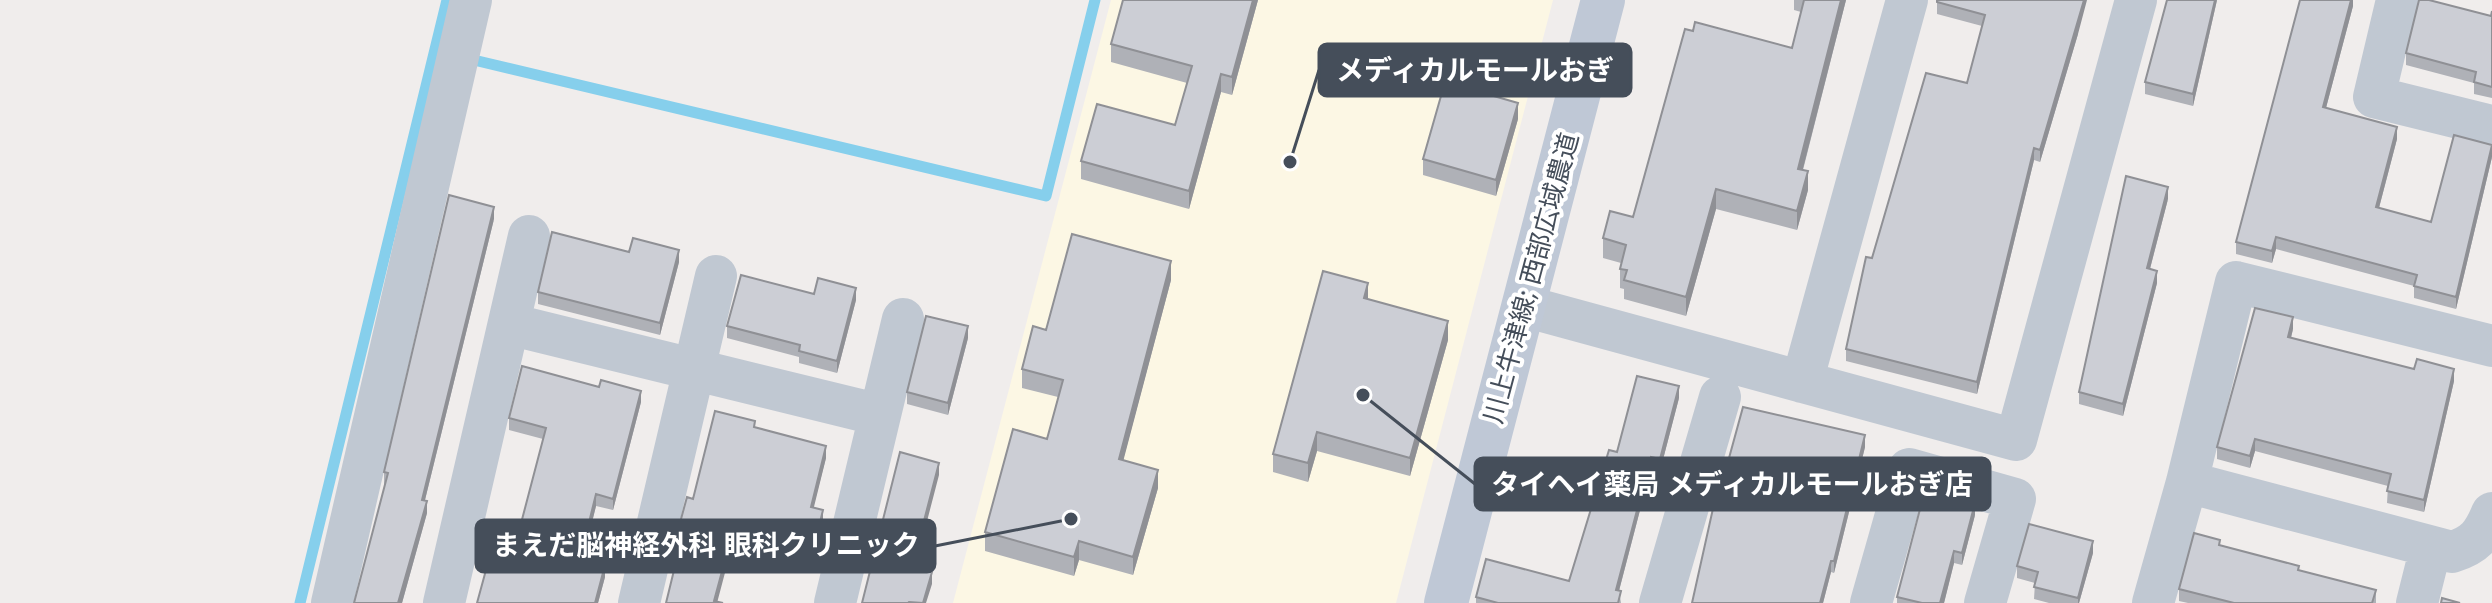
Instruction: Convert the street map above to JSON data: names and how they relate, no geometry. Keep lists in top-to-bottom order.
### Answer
{
  "streets": {
    "main road": ["川上牛津線; 西部広域農道"]
  },
  "places": ["メディカルモールおぎ", "タイヘイ薬局 メディカルモールおぎ店", "まえだ脳神経外科 眼科クリニック"]
}
